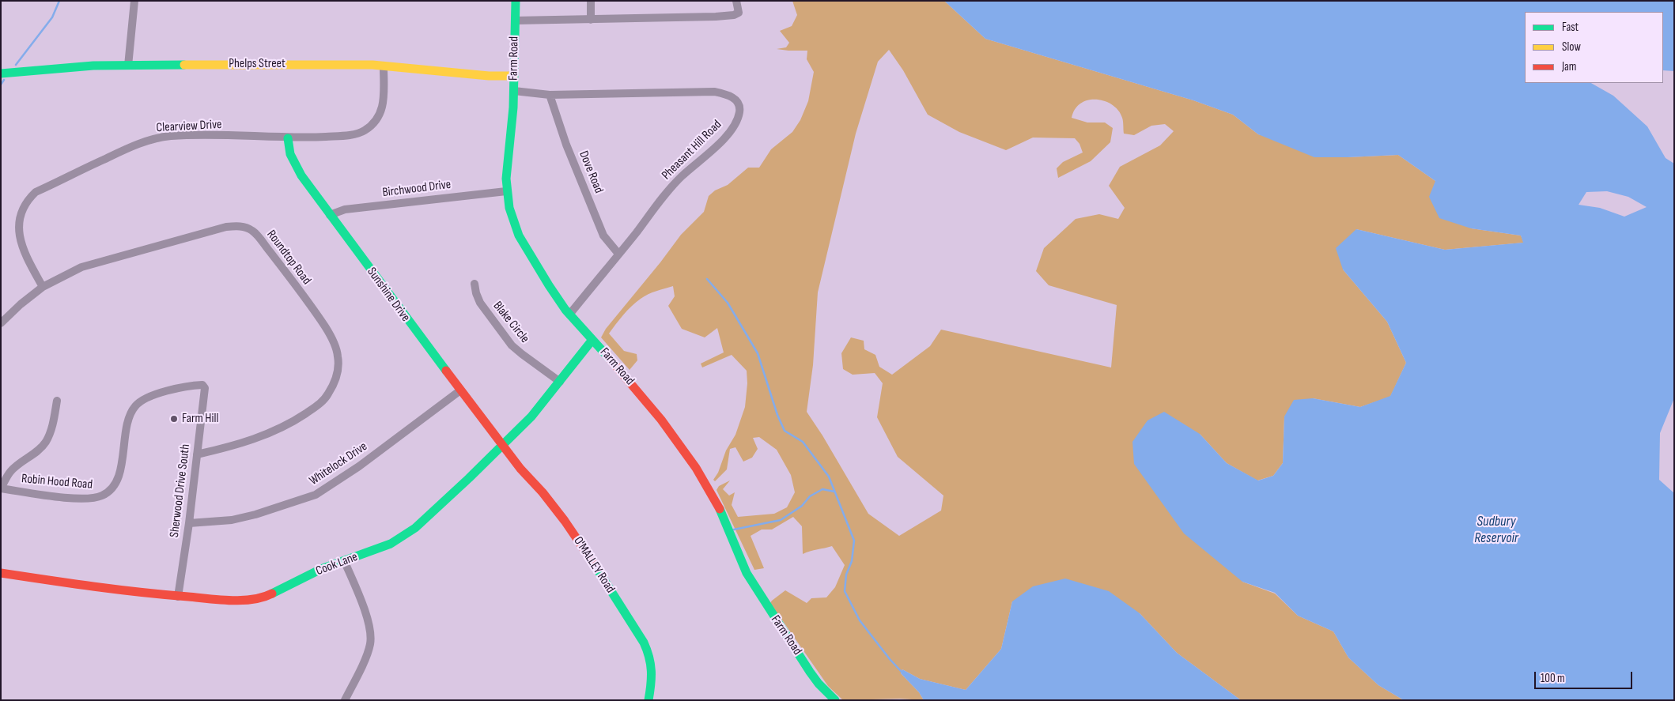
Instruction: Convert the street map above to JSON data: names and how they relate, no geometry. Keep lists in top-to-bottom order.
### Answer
{
  "streets": {
    "street": [
      "Farm Road",
      "Phelps Street",
      "Clearview Drive",
      "Pheasant Hill Road",
      "Dove Road",
      "Birchwood Drive",
      "Roundtop Road",
      "Sunshine Drive",
      "Blake Circle",
      "Whitelock Drive",
      "Robin Hood Road",
      "Sherwood Drive South",
      "Cook Lane",
      "O'MALLEY Road"
    ]
  },
  "crossings": [
    ["Farm Road", "Phelps Street"],
    ["Farm Road", "Pheasant Hill Road"],
    ["Farm Road", "Birchwood Drive"],
    ["Farm Road", "Cook Lane"],
    ["Phelps Street", "Clearview Drive"],
    ["Clearview Drive", "Roundtop Road"],
    ["Clearview Drive", "Sunshine Drive"],
    ["Pheasant Hill Road", "Dove Road"],
    ["Birchwood Drive", "Sunshine Drive"],
    ["Roundtop Road", "Sherwood Drive South"],
    ["Sunshine Drive", "Whitelock Drive"],
    ["Sunshine Drive", "Cook Lane"],
    ["Sunshine Drive", "O'MALLEY Road"],
    ["Blake Circle", "Cook Lane"],
    ["Whitelock Drive", "Sherwood Drive South"],
    ["Robin Hood Road", "Sherwood Drive South"],
    ["Sherwood Drive South", "Cook Lane"],
    ["Cook Lane", "O'MALLEY Road"]
  ],
  "water": ["Sudbury Reservoir"],
  "places": ["Farm Hill"],
  "legend": ["Fast", "Slow", "Jam"],
  "scale_bar": "100 m"
}
